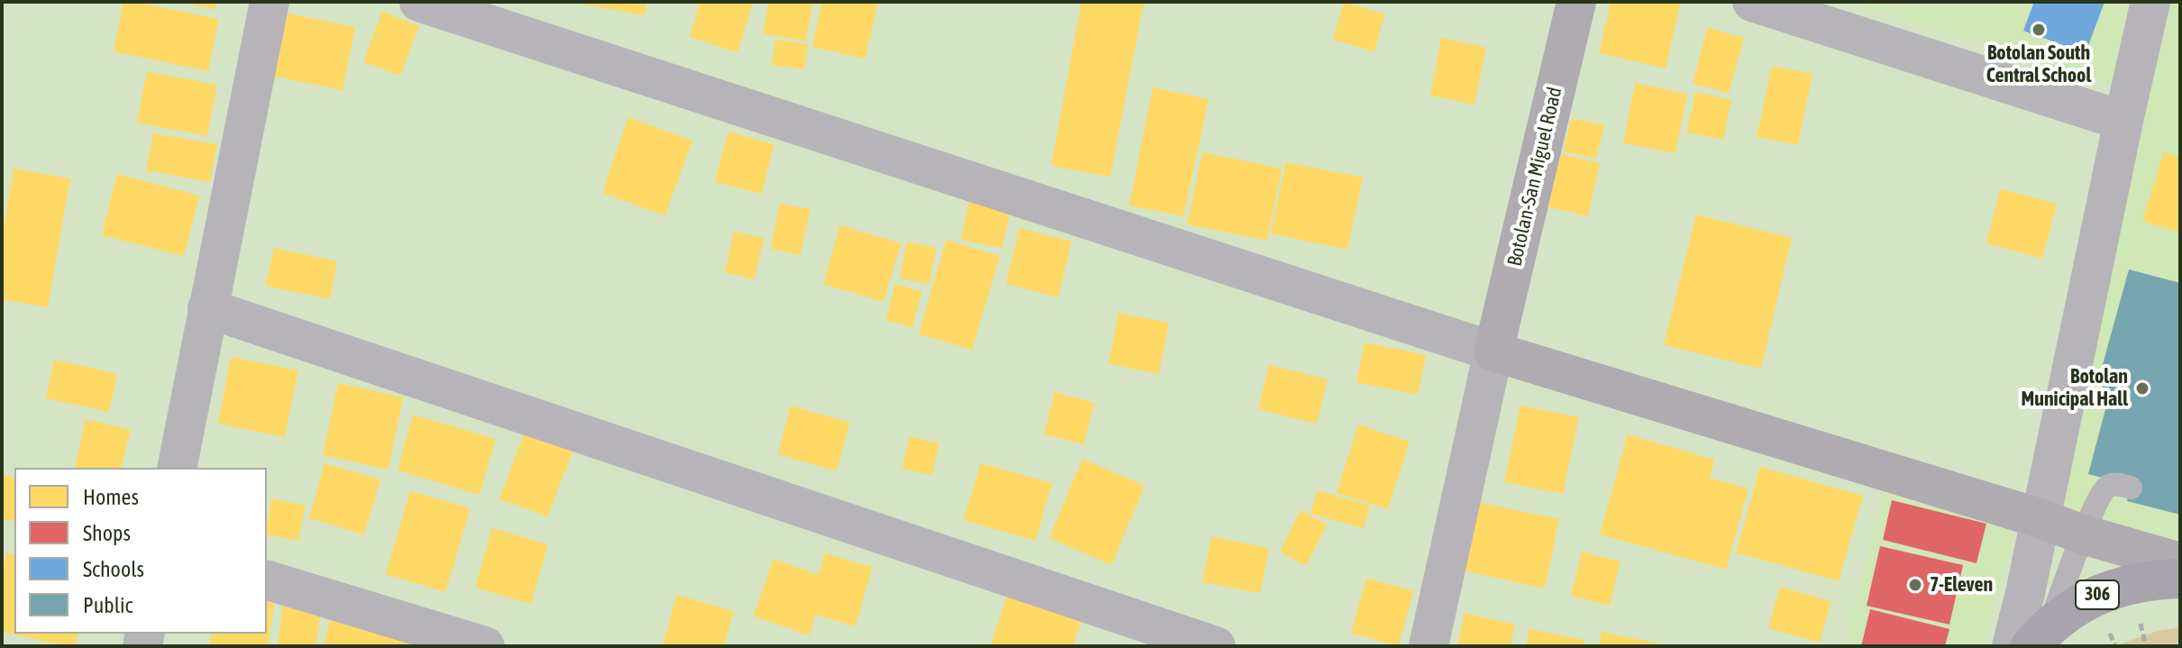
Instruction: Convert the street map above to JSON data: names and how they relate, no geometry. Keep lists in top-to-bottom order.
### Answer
{
  "streets": {
    "main road": ["Botolan-San Miguel Road", "306"]
  },
  "places": ["Botolan South Central School", "Botolan Municipal Hall", "7-Eleven"],
  "legend": [
    "Homes",
    "Shops",
    "Schools",
    "Public"
  ]
}
